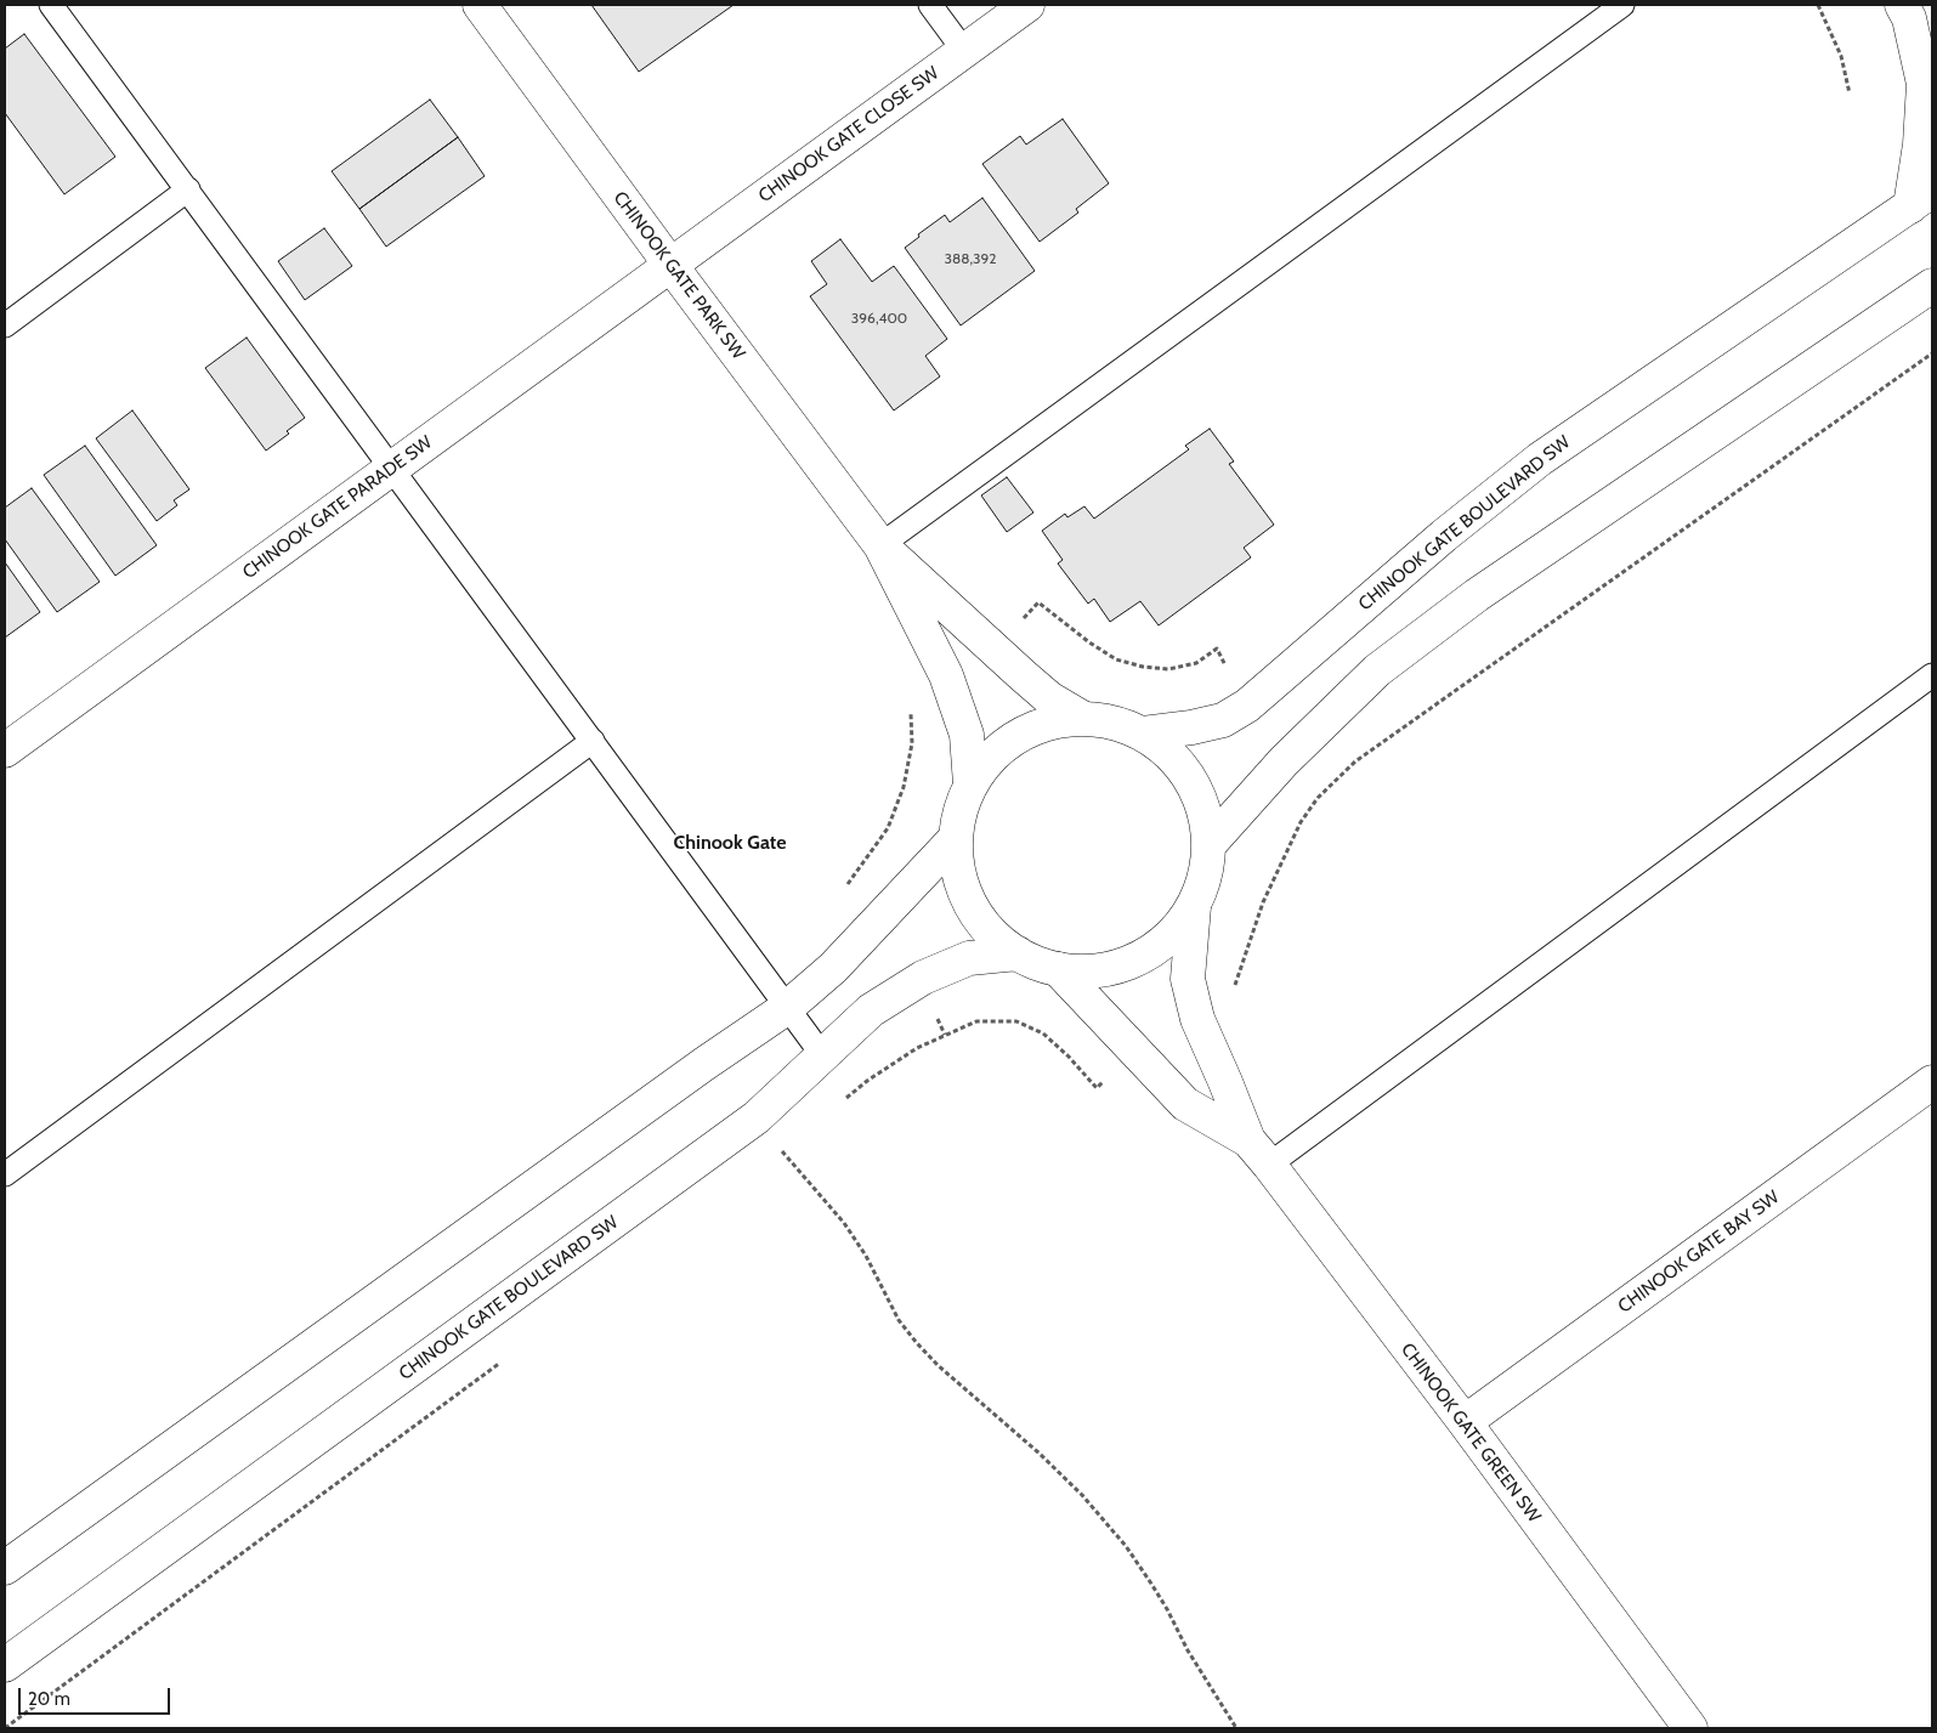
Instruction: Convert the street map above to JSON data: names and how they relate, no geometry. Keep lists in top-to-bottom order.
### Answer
{
  "streets": {
    "street": [
      "CHINOOK GATE CLOSE SW",
      "CHINOOK GATE PARK SW",
      "CHINOOK GATE PARADE SW",
      "CHINOOK GATE BOULEVARD SW",
      "CHINOOK GATE BAY SW",
      "CHINOOK GATE GREEN SW"
    ]
  },
  "crossings": [
    ["CHINOOK GATE CLOSE SW", "CHINOOK GATE PARK SW"],
    ["CHINOOK GATE CLOSE SW", "CHINOOK GATE PARADE SW"],
    ["CHINOOK GATE PARK SW", "CHINOOK GATE PARADE SW"],
    ["CHINOOK GATE BAY SW", "CHINOOK GATE GREEN SW"]
  ],
  "districts": ["Chinook Gate"],
  "house_numbers": ["388,392", "396,400"],
  "scale_bar": "20 m"
}
